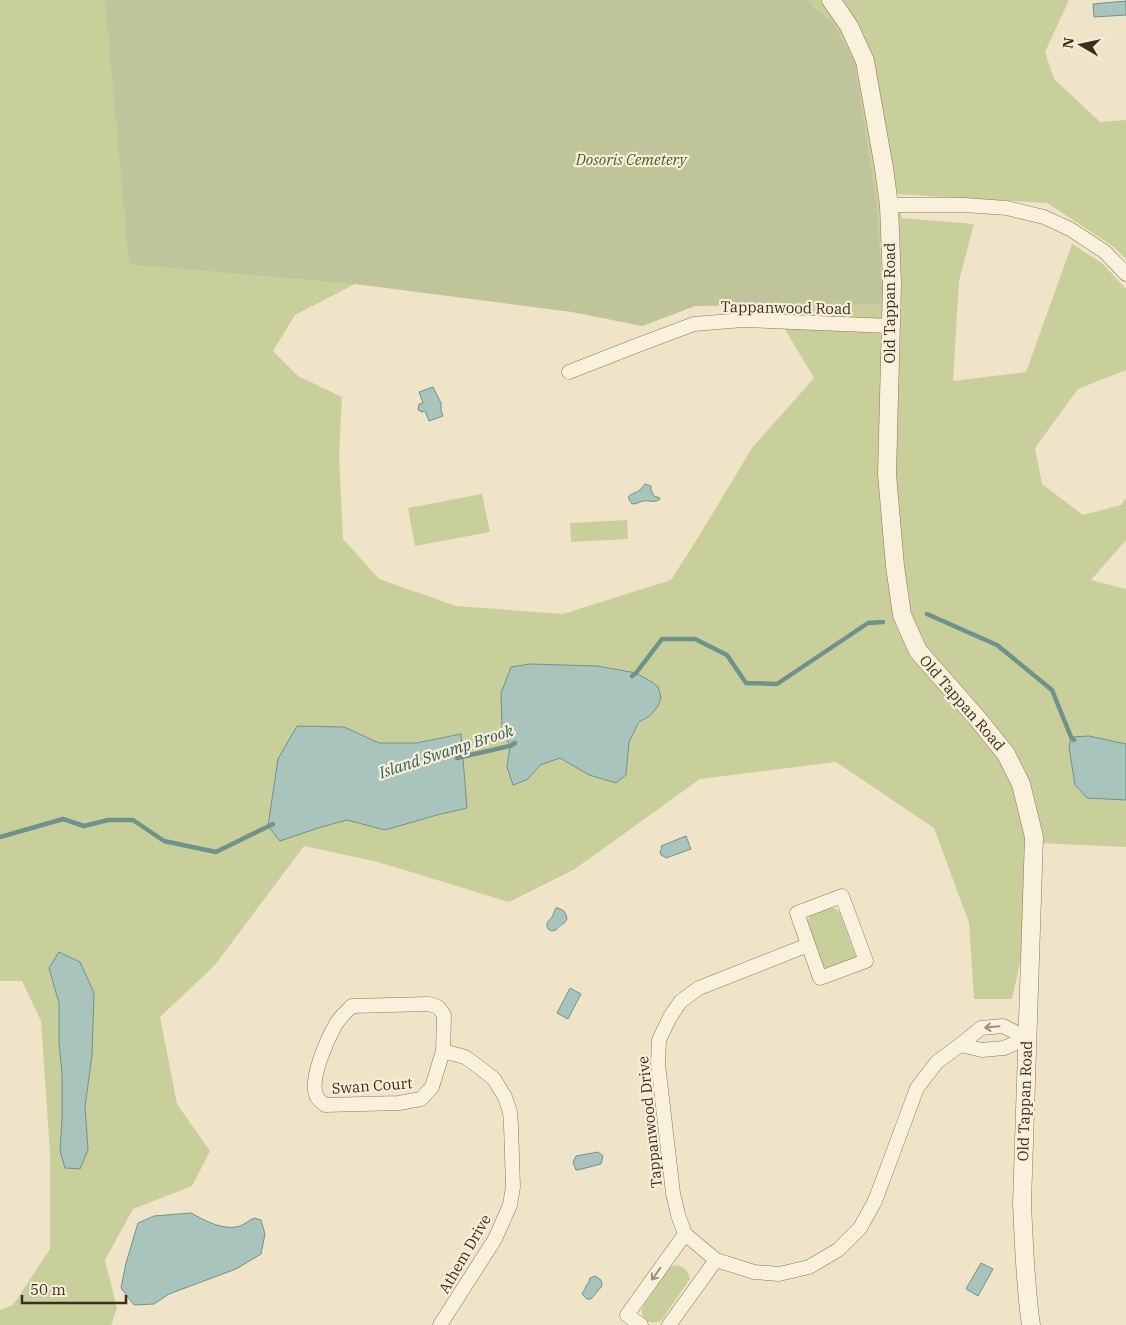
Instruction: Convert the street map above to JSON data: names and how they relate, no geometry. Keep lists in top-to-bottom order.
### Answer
{
  "streets": {
    "street": [
      "Old Tappan Road",
      "Tappanwood Road",
      "Swan Court",
      "Tappanwood Drive",
      "Athem Drive"
    ]
  },
  "crossings": [
    ["Old Tappan Road", "Tappanwood Road"],
    ["Swan Court", "Athem Drive"]
  ],
  "water": ["Island Swamp Brook"],
  "parks": ["Dosoris Cemetery"],
  "scale_bar": "50 m",
  "north": "left"
}
